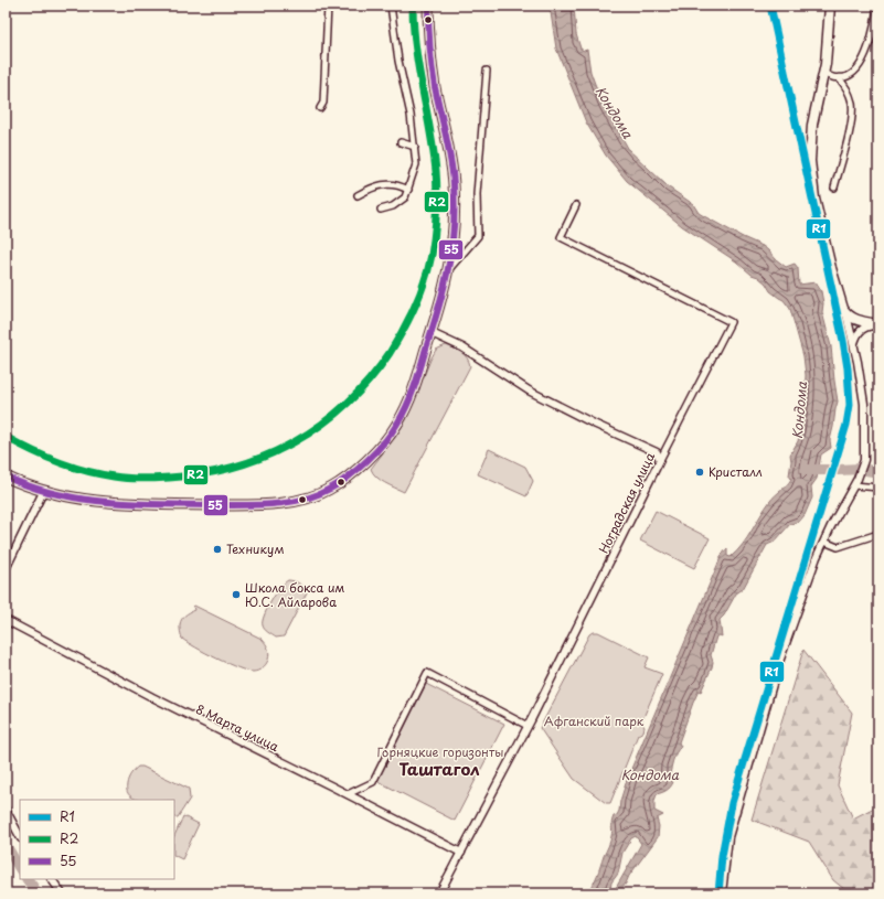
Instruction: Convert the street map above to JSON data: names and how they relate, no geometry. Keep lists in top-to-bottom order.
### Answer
{
  "streets": {
    "street": ["Ноградская улица", "8 Марта улица"]
  },
  "crossings": [
    ["Ноградская улица", "8 Марта улица"]
  ],
  "districts": ["Таштагол"],
  "water": ["Кондома"],
  "parks": ["Афганский парк", "Горняцкие горизонты"],
  "places": ["Кристалл", "Техникум", "Школа бокса им Ю.С. Айларова"],
  "lines": ["transit line R1", "transit line R2", "transit line 55"],
  "legend": ["R1", "R2", "55"]
}
